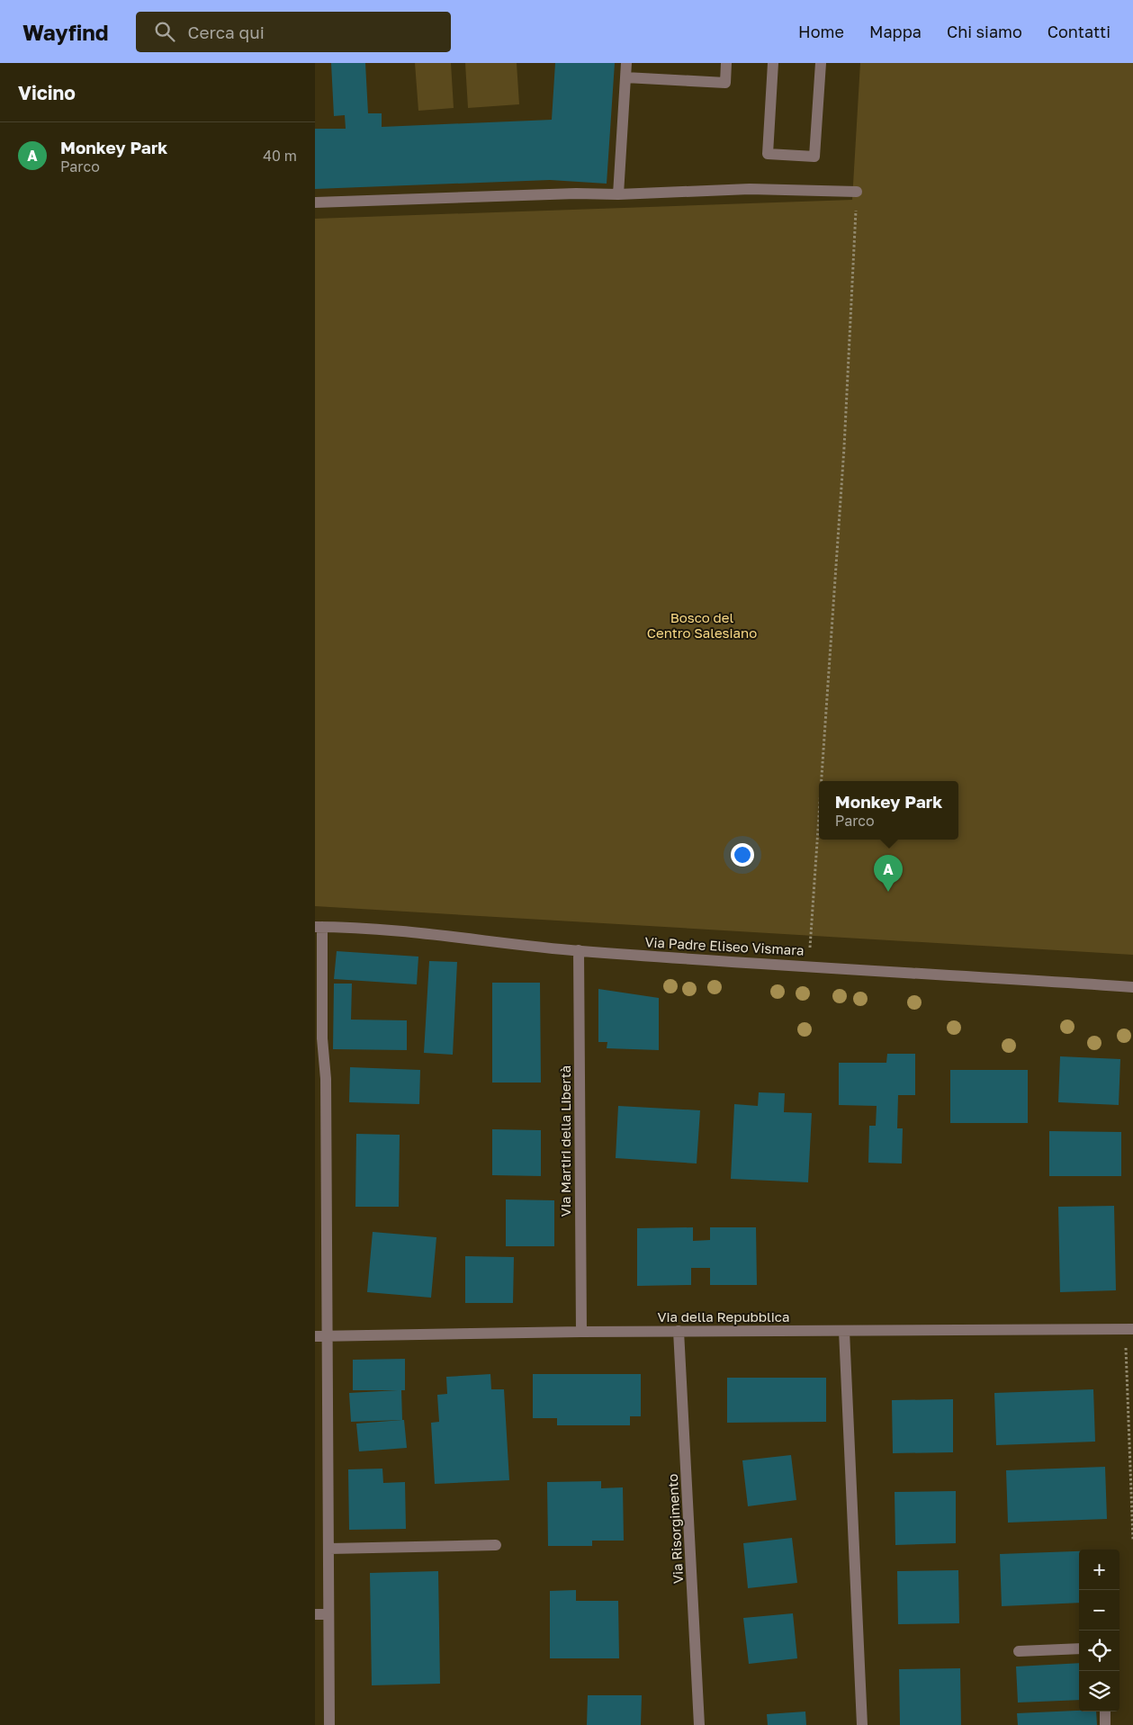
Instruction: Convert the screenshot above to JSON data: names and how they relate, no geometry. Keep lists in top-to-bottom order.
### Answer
{
  "streets": {
    "street": [
      "Via Padre Eliseo Vismara",
      "Via Martiri della Libertà",
      "Via della Repubblica",
      "Via Risorgimento"
    ]
  },
  "crossings": [
    ["Via Padre Eliseo Vismara", "Via Martiri della Libertà"],
    ["Via Martiri della Libertà", "Via della Repubblica"],
    ["Via della Repubblica", "Via Risorgimento"]
  ],
  "parks": ["Bosco del Centro Salesiano"],
  "page": {
    "header": "Wayfind",
    "search": "Cerca qui",
    "nav": [
      "Home",
      "Mappa",
      "Chi siamo",
      "Contatti"
    ],
    "heading": "Vicino",
    "list": [
      {
        "mark": "A",
        "name": "Monkey Park",
        "note": "Parco",
        "value": "40 m"
      }
    ],
    "popup": ["Monkey Park", "Parco"],
    "pins": "A",
    "map_buttons": ["+", "−"]
  }
}
